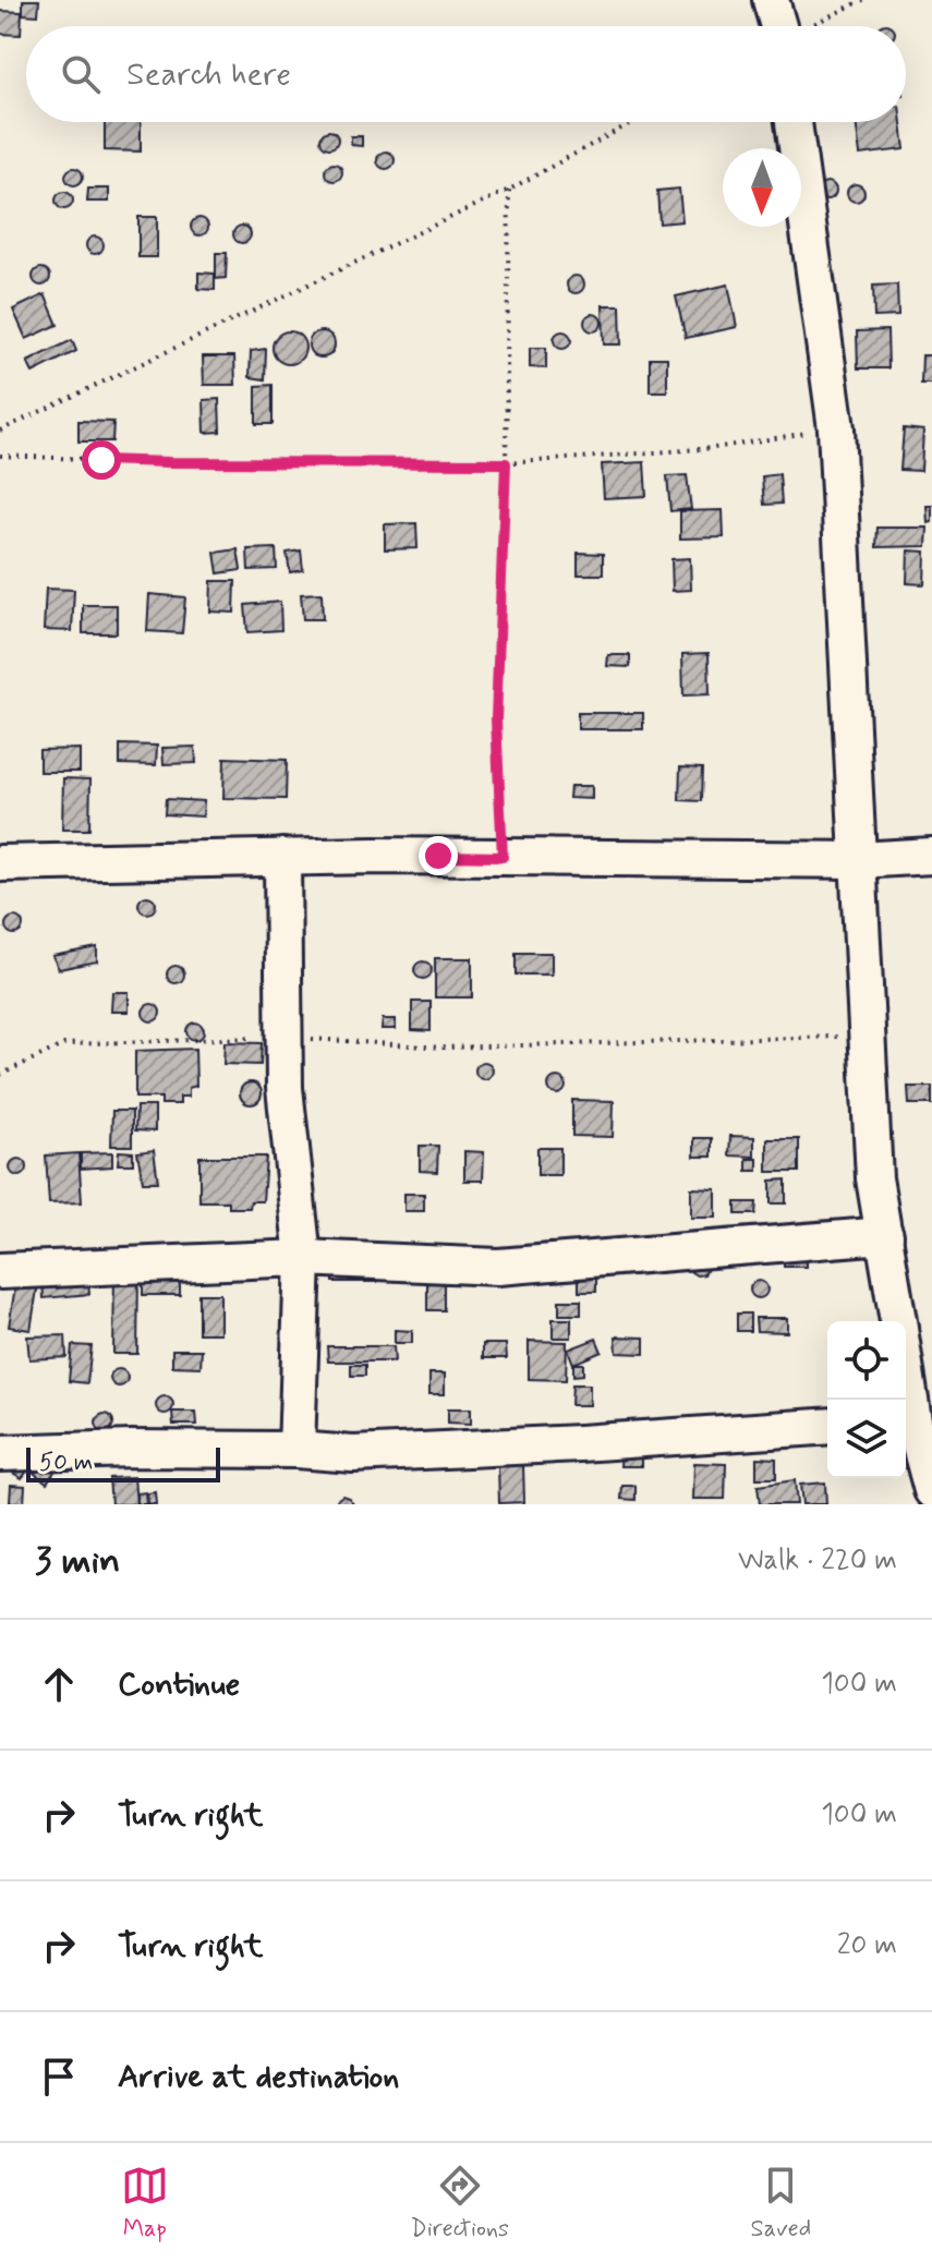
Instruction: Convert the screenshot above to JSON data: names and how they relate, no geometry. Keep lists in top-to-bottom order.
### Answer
{
  "scale_bar": "50 m",
  "north": "bottom",
  "page": {
    "search": "Search here",
    "scale": "50 m",
    "heading": ["3 min", "Walk · 220 m"],
    "list": [
      ["Continue", "100 m"],
      ["Turn right", "100 m"],
      ["Turn right", "20 m"],
      "Arrive at destination"
    ],
    "nav": ["Map", "Directions", "Saved"]
  }
}
